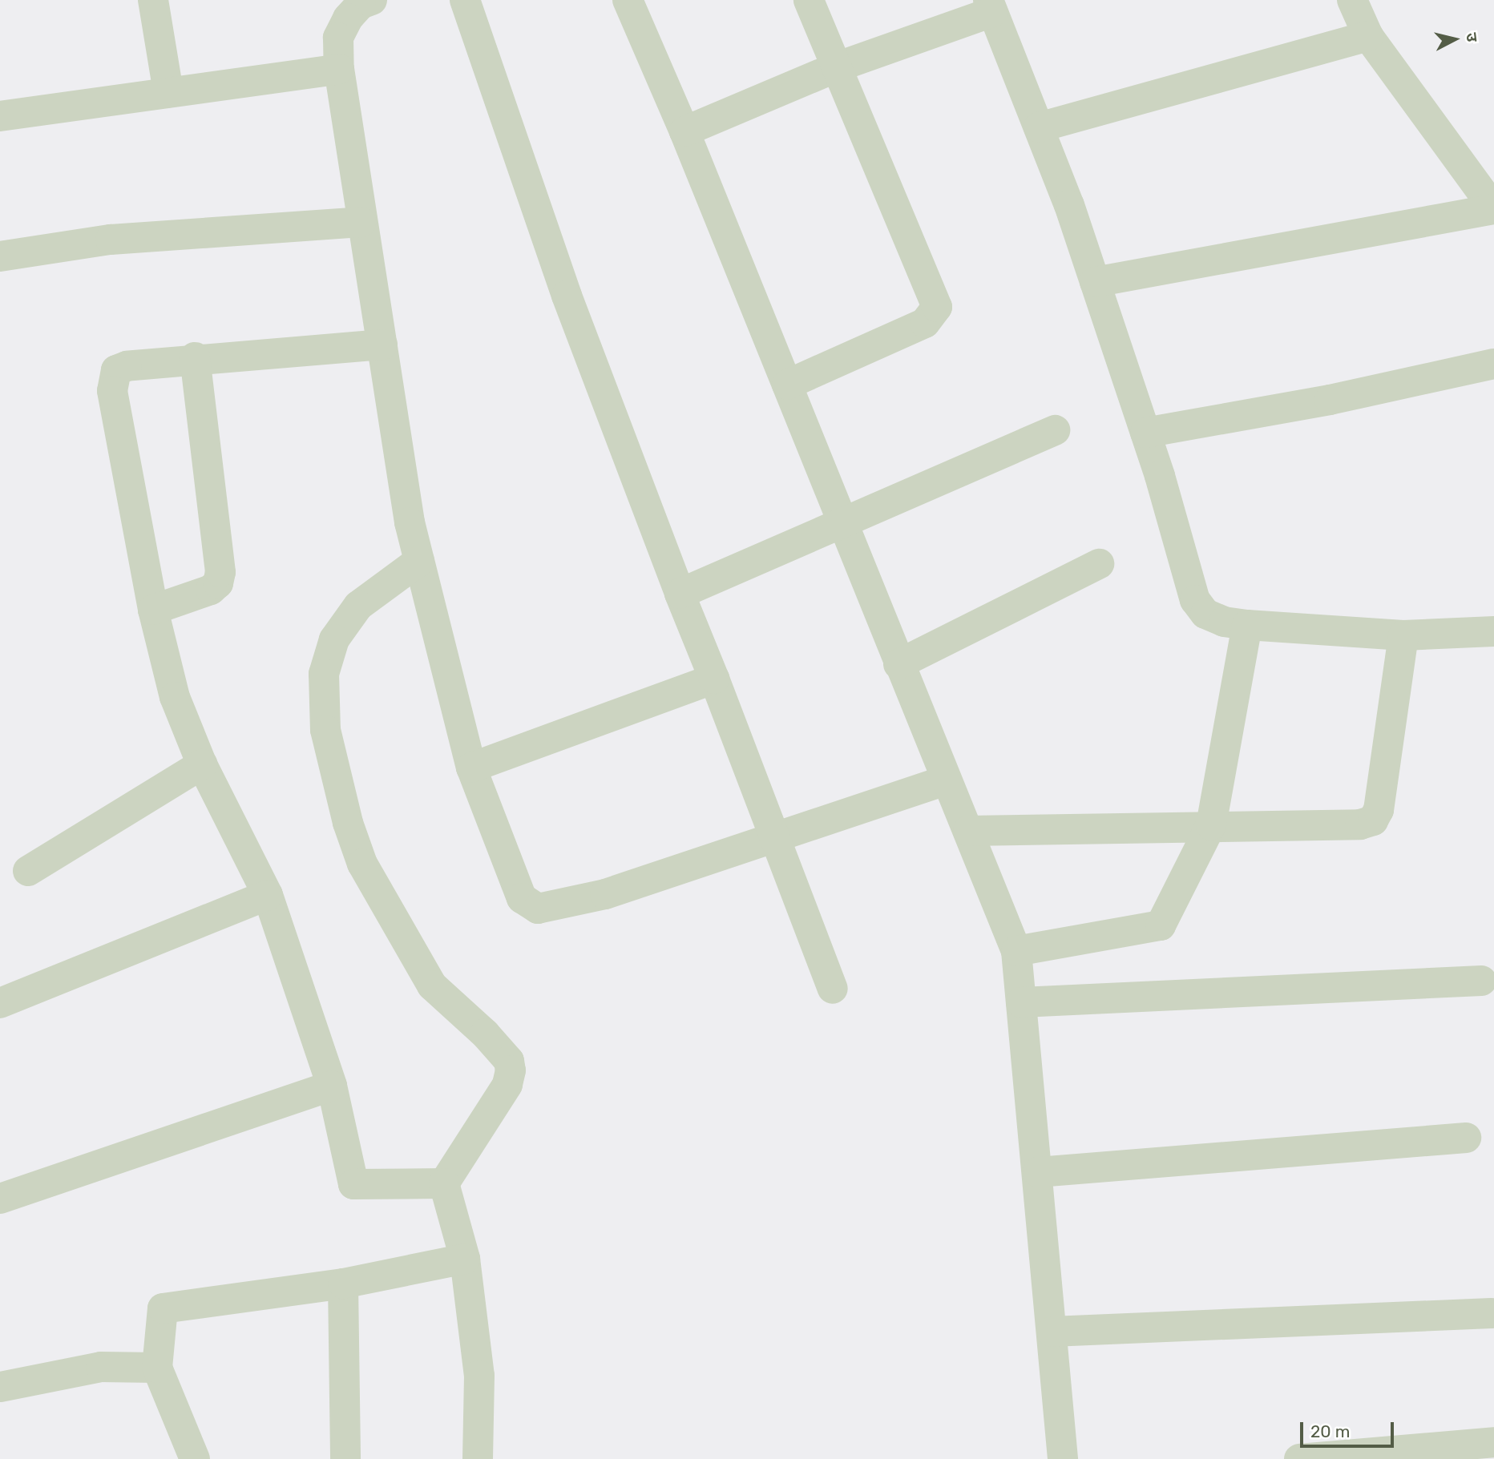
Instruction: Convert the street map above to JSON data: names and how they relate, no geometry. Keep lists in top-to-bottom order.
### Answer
{
  "scale_bar": "20 m",
  "north": "right"
}
